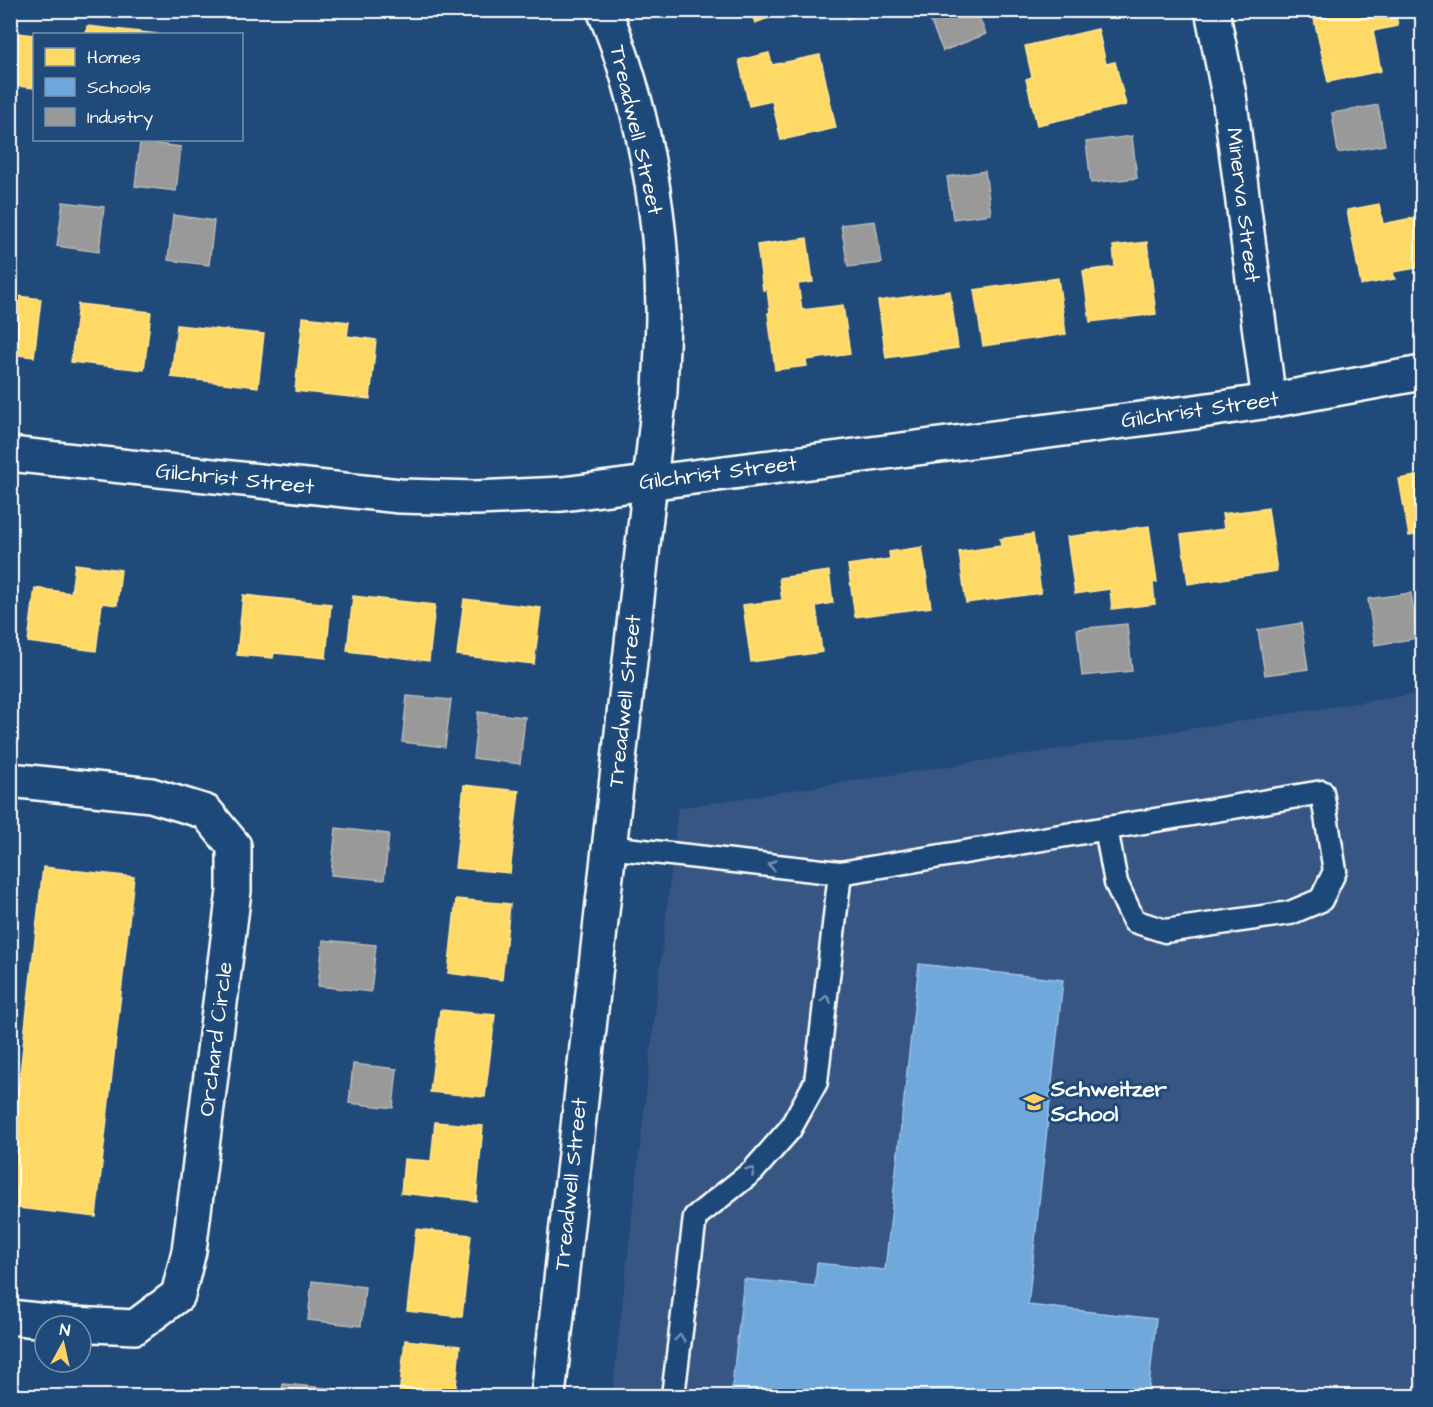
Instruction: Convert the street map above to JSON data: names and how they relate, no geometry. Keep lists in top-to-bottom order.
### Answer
{
  "streets": {
    "street": [
      "Treadwell Street",
      "Minerva Street",
      "Gilchrist Street",
      "Orchard Circle"
    ]
  },
  "crossings": [
    ["Treadwell Street", "Gilchrist Street"],
    ["Minerva Street", "Gilchrist Street"]
  ],
  "places": {
    "school or university": ["Schweitzer School"]
  },
  "legend": ["Homes", "Schools", "Industry"],
  "north": "top"
}
